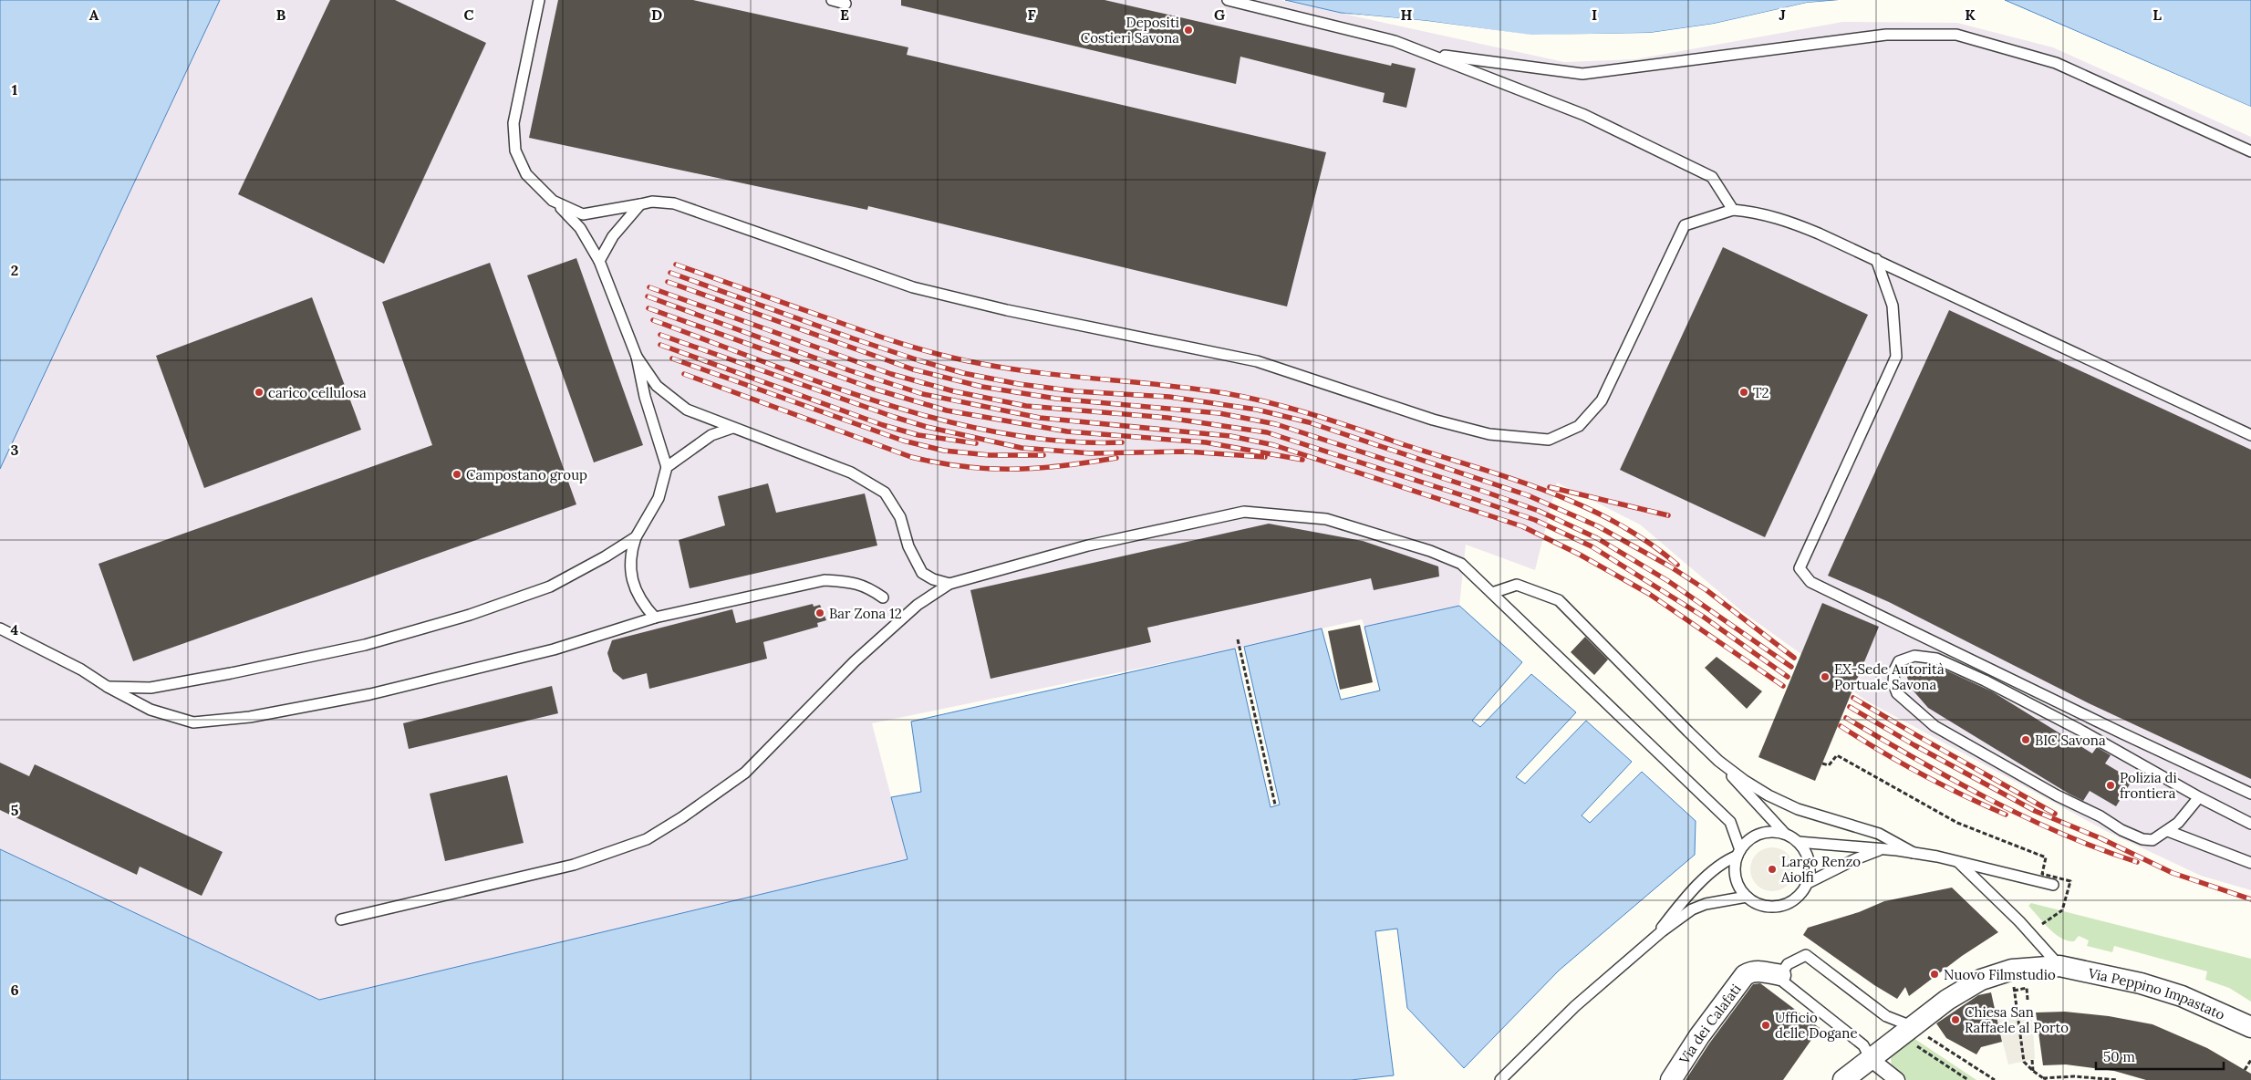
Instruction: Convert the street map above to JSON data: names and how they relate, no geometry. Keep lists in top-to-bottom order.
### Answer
{
  "streets": {
    "street": ["Via Peppino Impastato", "Via dei Calafati"]
  },
  "places": [
    "Depositi Costieri Savona",
    "carico cellulosa",
    "T2",
    "Campostano group",
    "Bar Zona 12",
    "EX-Sede Autorità Portuale Savona",
    "BIC Savona",
    "Polizia di frontiera",
    "Largo Renzo Aiolfi",
    "Nuovo Filmstudio",
    "Chiesa San Raffaele al Porto",
    "Ufficio delle Dogane"
  ],
  "scale_bar": "50 m",
  "grid": {
    "columns": [
      "A",
      "B",
      "C",
      "D",
      "E",
      "F",
      "G",
      "H",
      "I",
      "J",
      "K",
      "L"
    ],
    "rows": [
      "1",
      "2",
      "3",
      "4",
      "5",
      "6"
    ]
  }
}
